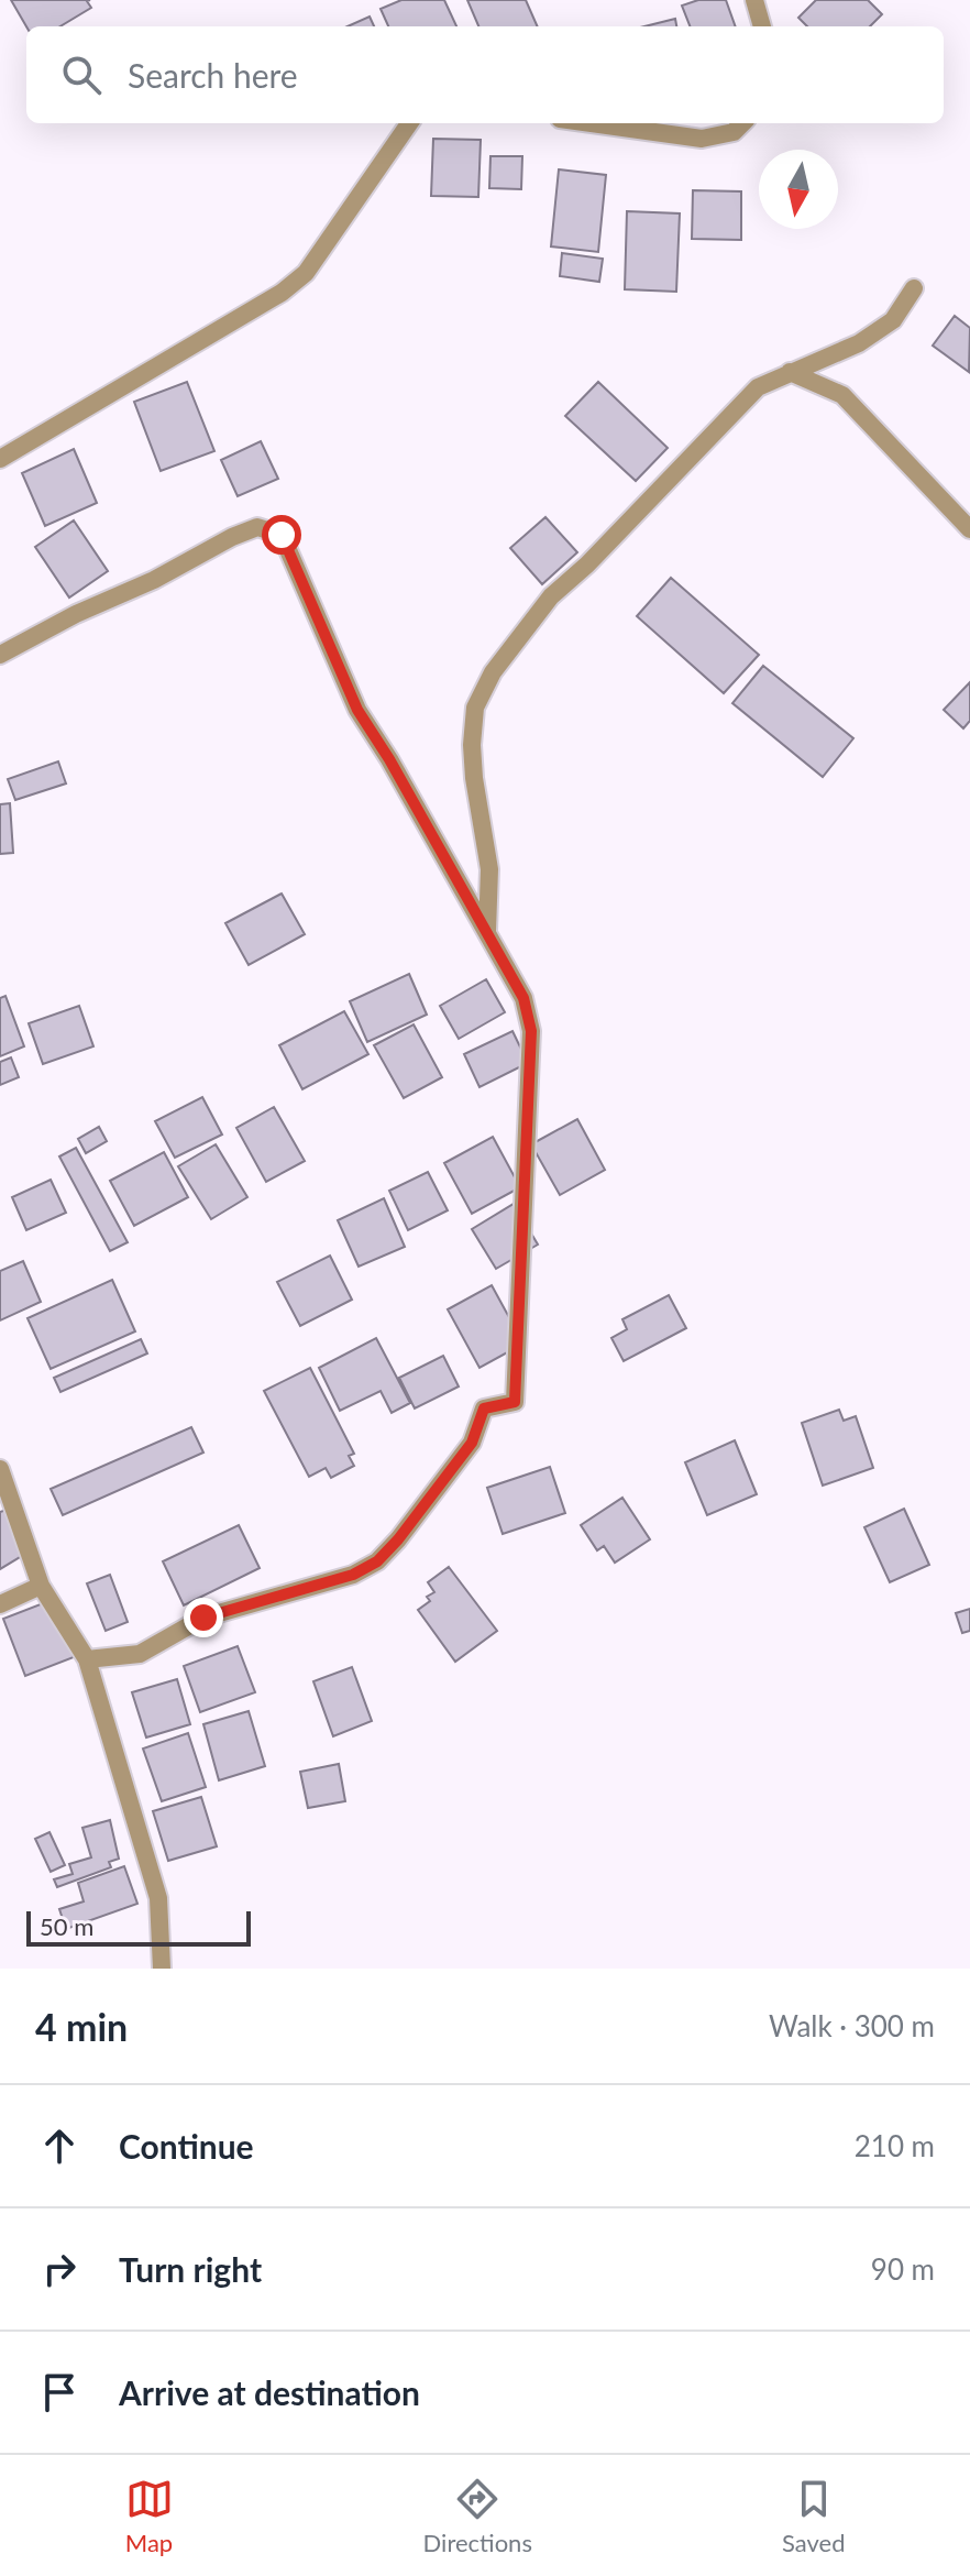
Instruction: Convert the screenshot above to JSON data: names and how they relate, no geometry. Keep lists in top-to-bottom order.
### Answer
{
  "scale_bar": "50 m",
  "north": "bottom",
  "page": {
    "search": "Search here",
    "scale": "50 m",
    "heading": ["4 min", "Walk · 300 m"],
    "list": [
      ["Continue", "210 m"],
      ["Turn right", "90 m"],
      "Arrive at destination"
    ],
    "nav": ["Map", "Directions", "Saved"]
  }
}
